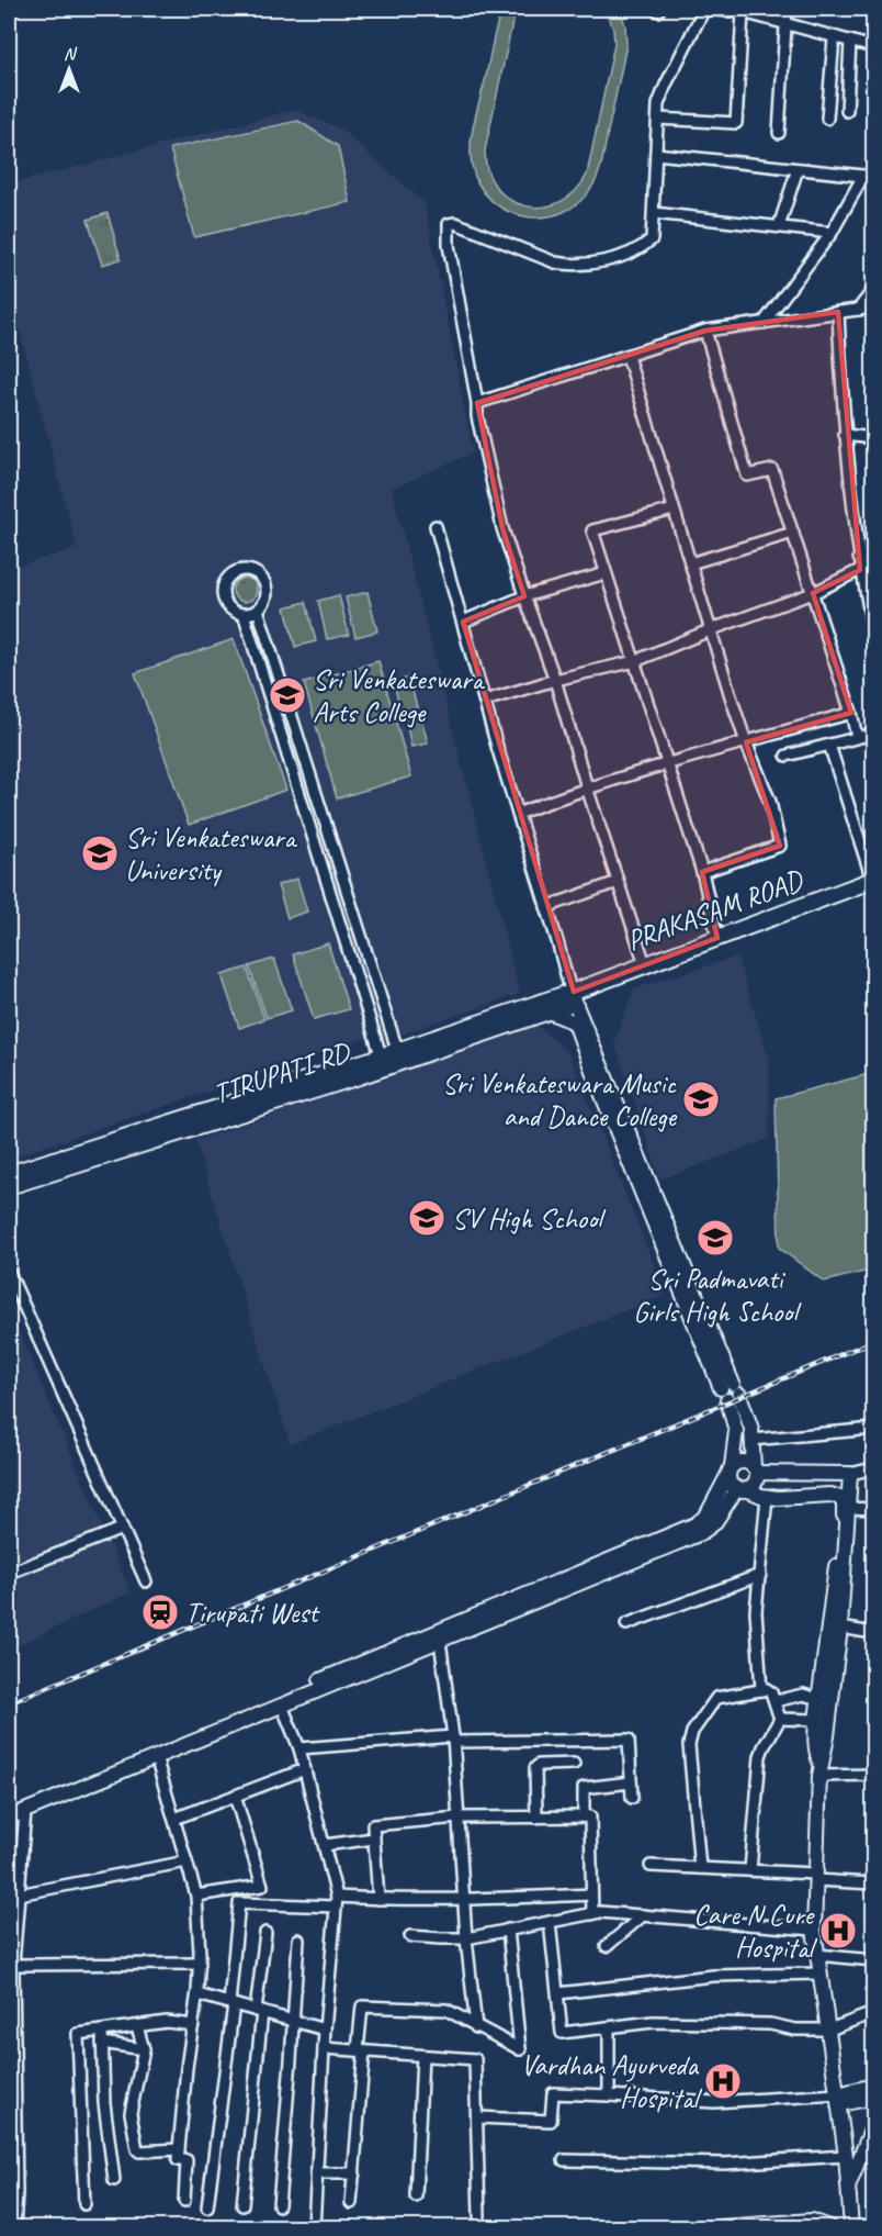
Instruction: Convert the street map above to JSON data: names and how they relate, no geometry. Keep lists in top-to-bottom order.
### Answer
{
  "streets": {
    "main road": ["PRAKASAM ROAD", "TIRUPATI RD"]
  },
  "crossings": [
    ["PRAKASAM ROAD", "TIRUPATI RD"]
  ],
  "places": {
    "school or university": [
      "Sri Venkateswara Arts College",
      "Sri Venkateswara University",
      "Sri Venkateswara Music and Dance College",
      "SV High School",
      "Sri Padmavati Girls High School"
    ],
    "station": ["Tirupati West"],
    "hospital": ["Care N Cure Hospital", "Vardhan Ayurveda Hospital"]
  },
  "north": "top"
}
